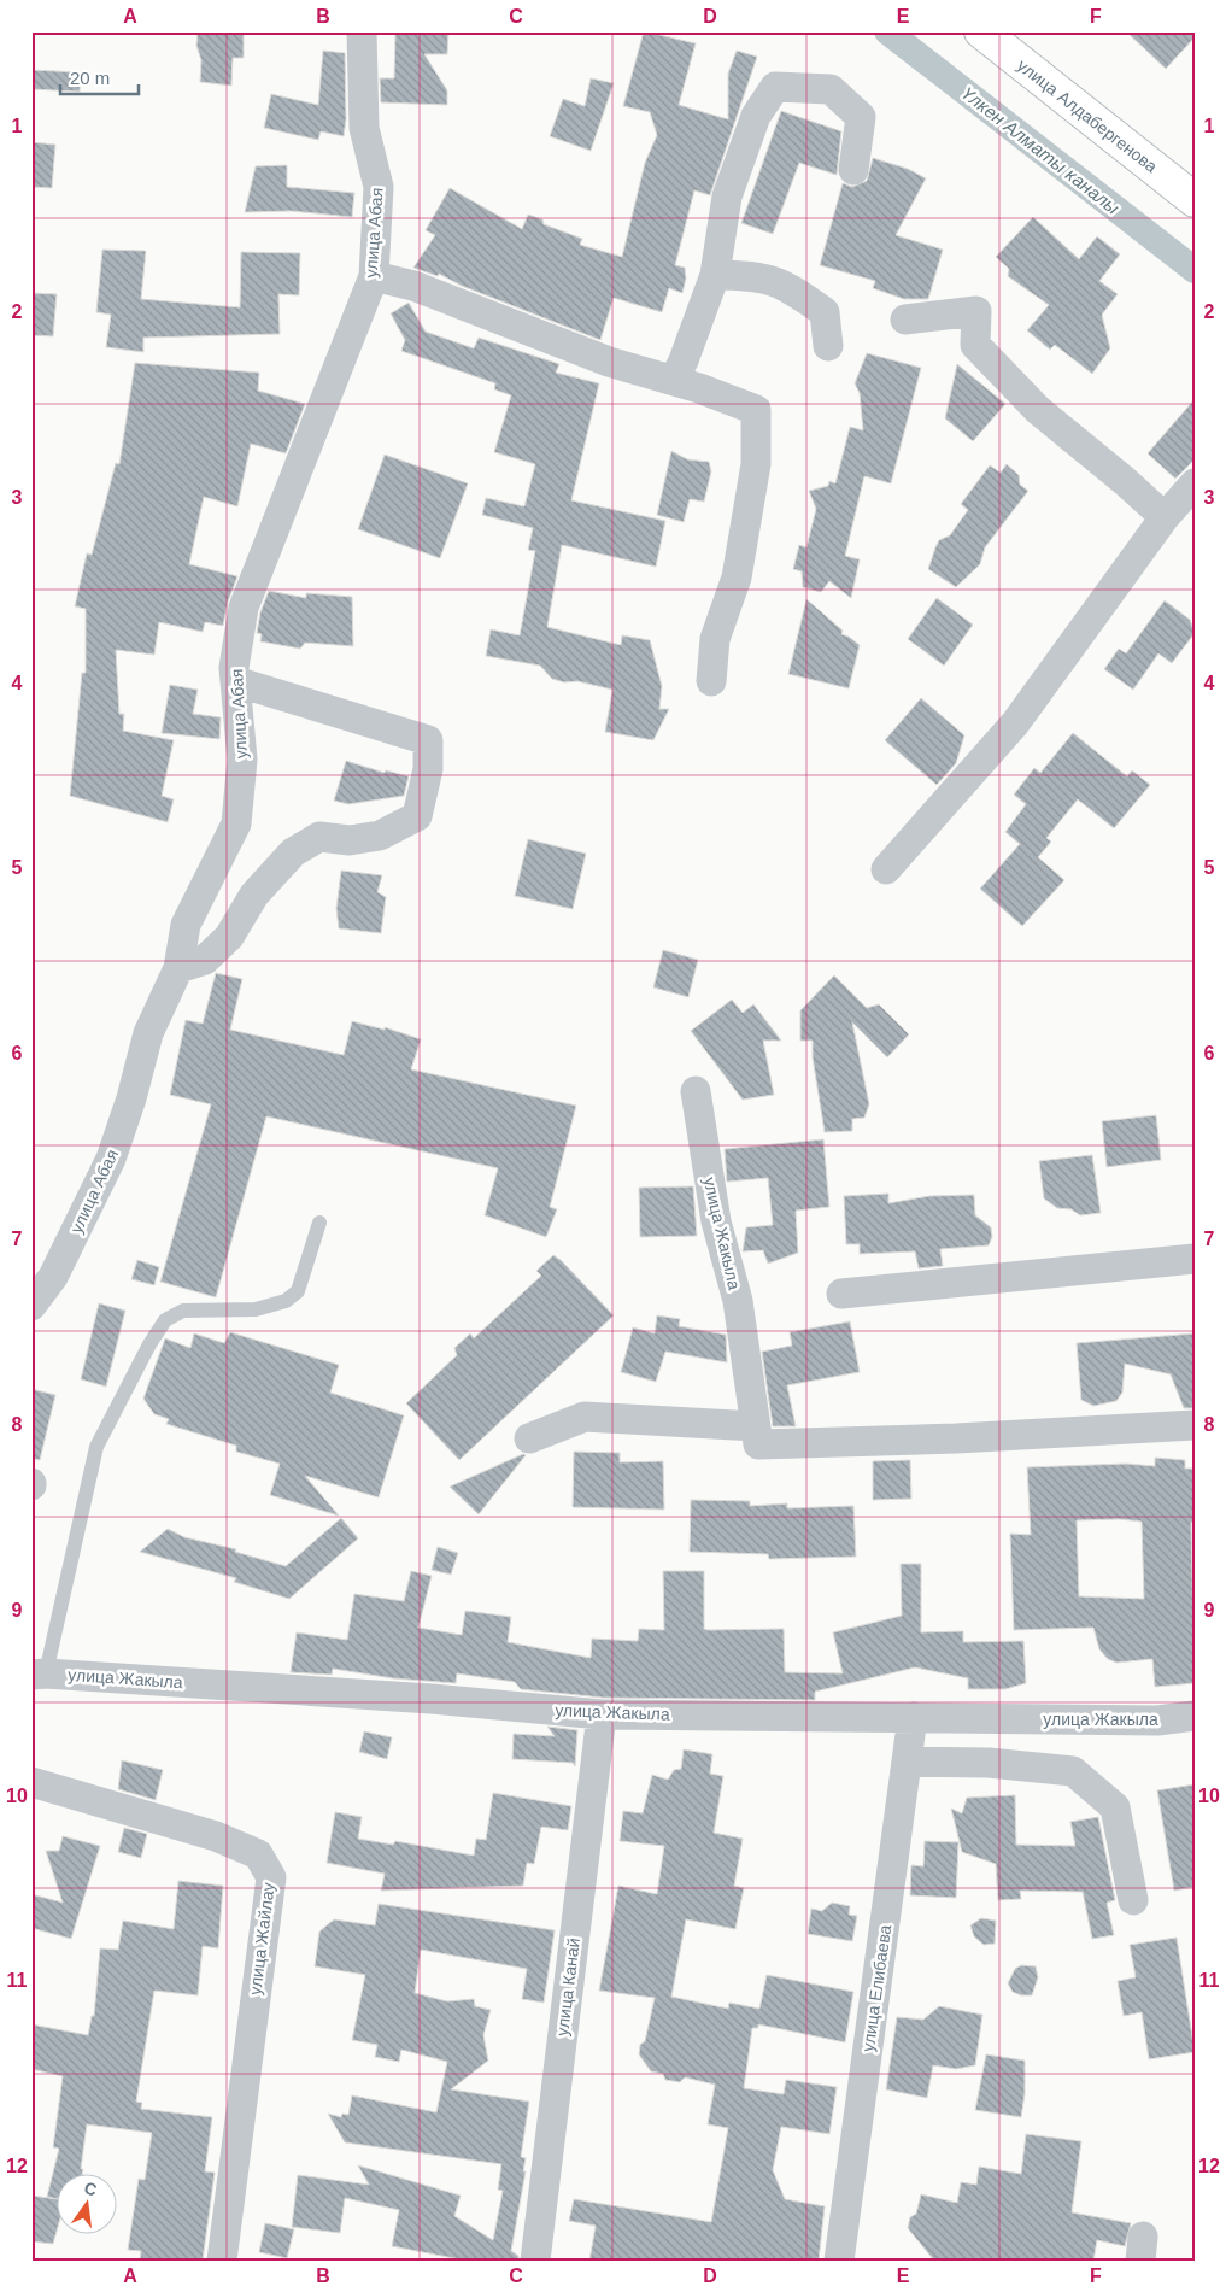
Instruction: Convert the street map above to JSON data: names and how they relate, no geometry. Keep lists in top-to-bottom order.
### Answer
{
  "streets": {
    "main road": ["улица Алдабергенова"],
    "street": [
      "улица Абая",
      "улица Жакыла",
      "улица Жайлау",
      "улица Канай",
      "улица Елибаева"
    ]
  },
  "crossings": [
    ["улица Жакыла", "улица Канай"],
    ["улица Жакыла", "улица Елибаева"]
  ],
  "water": ["Үлкен Алматы каналы"],
  "scale_bar": "20 m",
  "north": "top",
  "grid": {
    "columns": [
      "A",
      "B",
      "C",
      "D",
      "E",
      "F"
    ],
    "rows": [
      "1",
      "2",
      "3",
      "4",
      "5",
      "6",
      "7",
      "8",
      "9",
      "10",
      "11",
      "12"
    ]
  }
}
